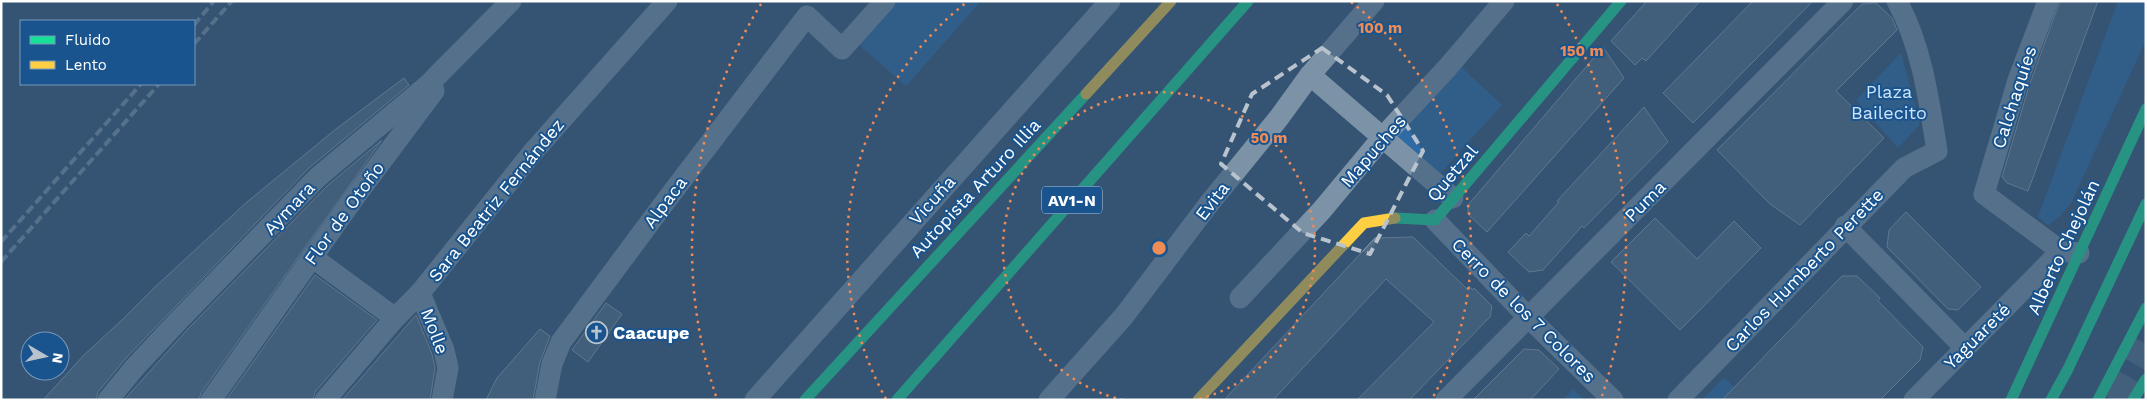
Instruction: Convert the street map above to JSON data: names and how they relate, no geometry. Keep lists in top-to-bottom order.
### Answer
{
  "streets": {
    "main road": [
      "Quetzal",
      "Autopista Arturo Illia",
      "AV1-N",
      "Alberto Chejolán"
    ],
    "street": [
      "Calchaquíes",
      "Mapuches",
      "Sara Beatriz Fernández",
      "Vicuña",
      "Evita",
      "Puma",
      "Alpaca",
      "Aymara",
      "Flor de Otoño",
      "Carlos Humberto Perette",
      "Cerro de los 7 Colores",
      "Molle",
      "Yaguareté"
    ]
  },
  "crossings": [
    ["Calchaquíes", "Alberto Chejolán"],
    ["Calchaquíes", "Yaguareté"],
    ["Quetzal", "Cerro de los 7 Colores"],
    ["Sara Beatriz Fernández", "Molle"],
    ["Puma", "Cerro de los 7 Colores"],
    ["Aymara", "Flor de Otoño"],
    ["Flor de Otoño", "Molle"],
    ["Alberto Chejolán", "Yaguareté"]
  ],
  "parks": ["Plaza Bailecito"],
  "places": {
    "church": ["Caacupe"]
  },
  "legend": ["Fluido", "Lento"],
  "north": "right",
  "rings": ["100 m", "150 m", "50 m"]
}
